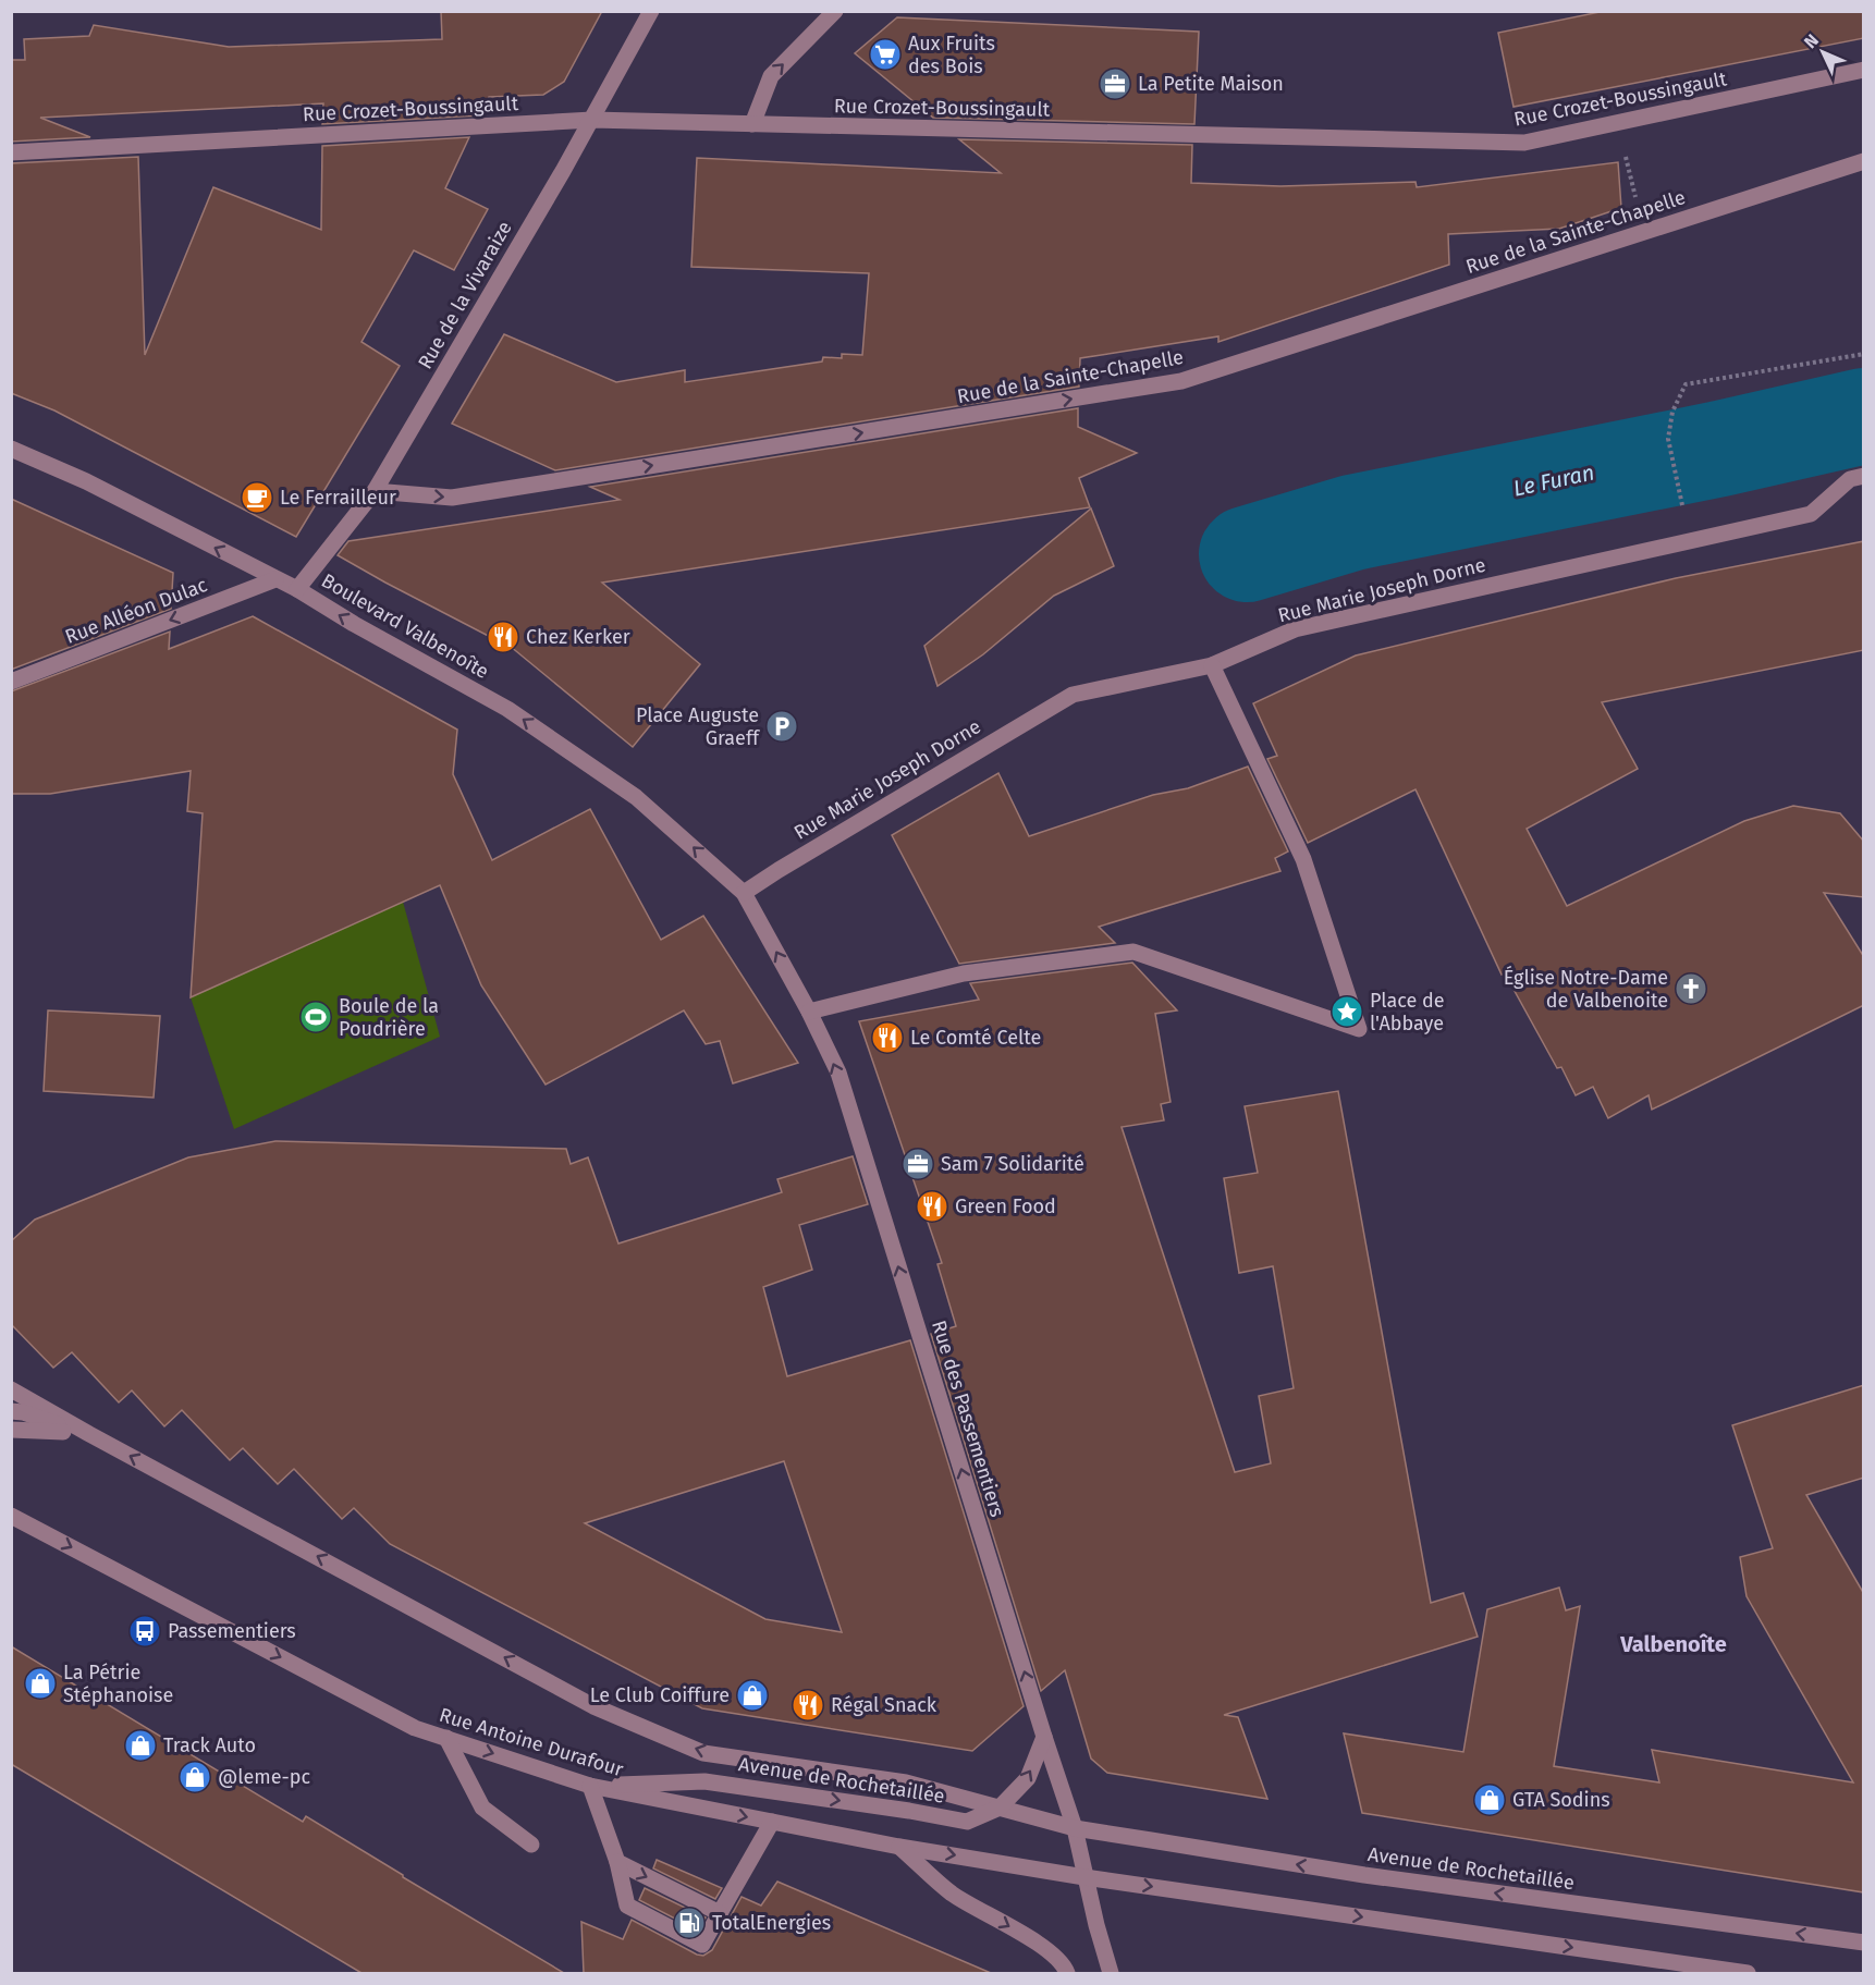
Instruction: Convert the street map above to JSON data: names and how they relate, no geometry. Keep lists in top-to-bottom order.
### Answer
{
  "streets": {
    "street": [
      "Rue Crozet-Boussingault",
      "Rue de la Sainte-Chapelle",
      "Rue de la Vivaraize",
      "Rue Marie Joseph Dorne",
      "Rue Alléon Dulac",
      "Boulevard Valbenoîte",
      "Rue des Passementiers",
      "Rue Antoine Durafour",
      "Avenue de Rochetaillée"
    ]
  },
  "crossings": [
    ["Rue Crozet-Boussingault", "Rue de la Vivaraize"],
    ["Rue de la Sainte-Chapelle", "Rue de la Vivaraize"],
    ["Rue de la Vivaraize", "Boulevard Valbenoîte"],
    ["Rue Marie Joseph Dorne", "Boulevard Valbenoîte"],
    ["Rue Marie Joseph Dorne", "Rue des Passementiers"],
    ["Rue Alléon Dulac", "Boulevard Valbenoîte"],
    ["Boulevard Valbenoîte", "Rue des Passementiers"],
    ["Rue des Passementiers", "Rue Antoine Durafour"],
    ["Rue des Passementiers", "Avenue de Rochetaillée"],
    ["Rue Antoine Durafour", "Avenue de Rochetaillée"]
  ],
  "one_way": [
    "Rue de la Sainte-Chapelle",
    "Rue Alléon Dulac",
    "Boulevard Valbenoîte",
    "Rue des Passementiers"
  ],
  "districts": ["Valbenoîte"],
  "water": ["Le Furan"],
  "places": {
    "supermarket": ["Aux Fruits des Bois"],
    "office": ["La Petite Maison", "Sam 7 Solidarité"],
    "cafe": ["Le Ferrailleur"],
    "restaurant": [
      "Chez Kerker",
      "Le Comté Celte",
      "Green Food",
      "Régal Snack"
    ],
    "parking": ["Place Auguste Graeff"],
    "church": ["Église Notre-Dame de Valbenoite"],
    "place": ["Place de l'Abbaye"],
    "sports": ["Boule de la Poudrière"],
    "bus stop": ["Passementiers"],
    "shop": [
      "La Pétrie Stéphanoise",
      "Le Club Coiffure",
      "Track Auto",
      "@leme-pc",
      "GTA Sodins"
    ],
    "fuel station": ["TotalEnergies"]
  },
  "north": "top left"
}
